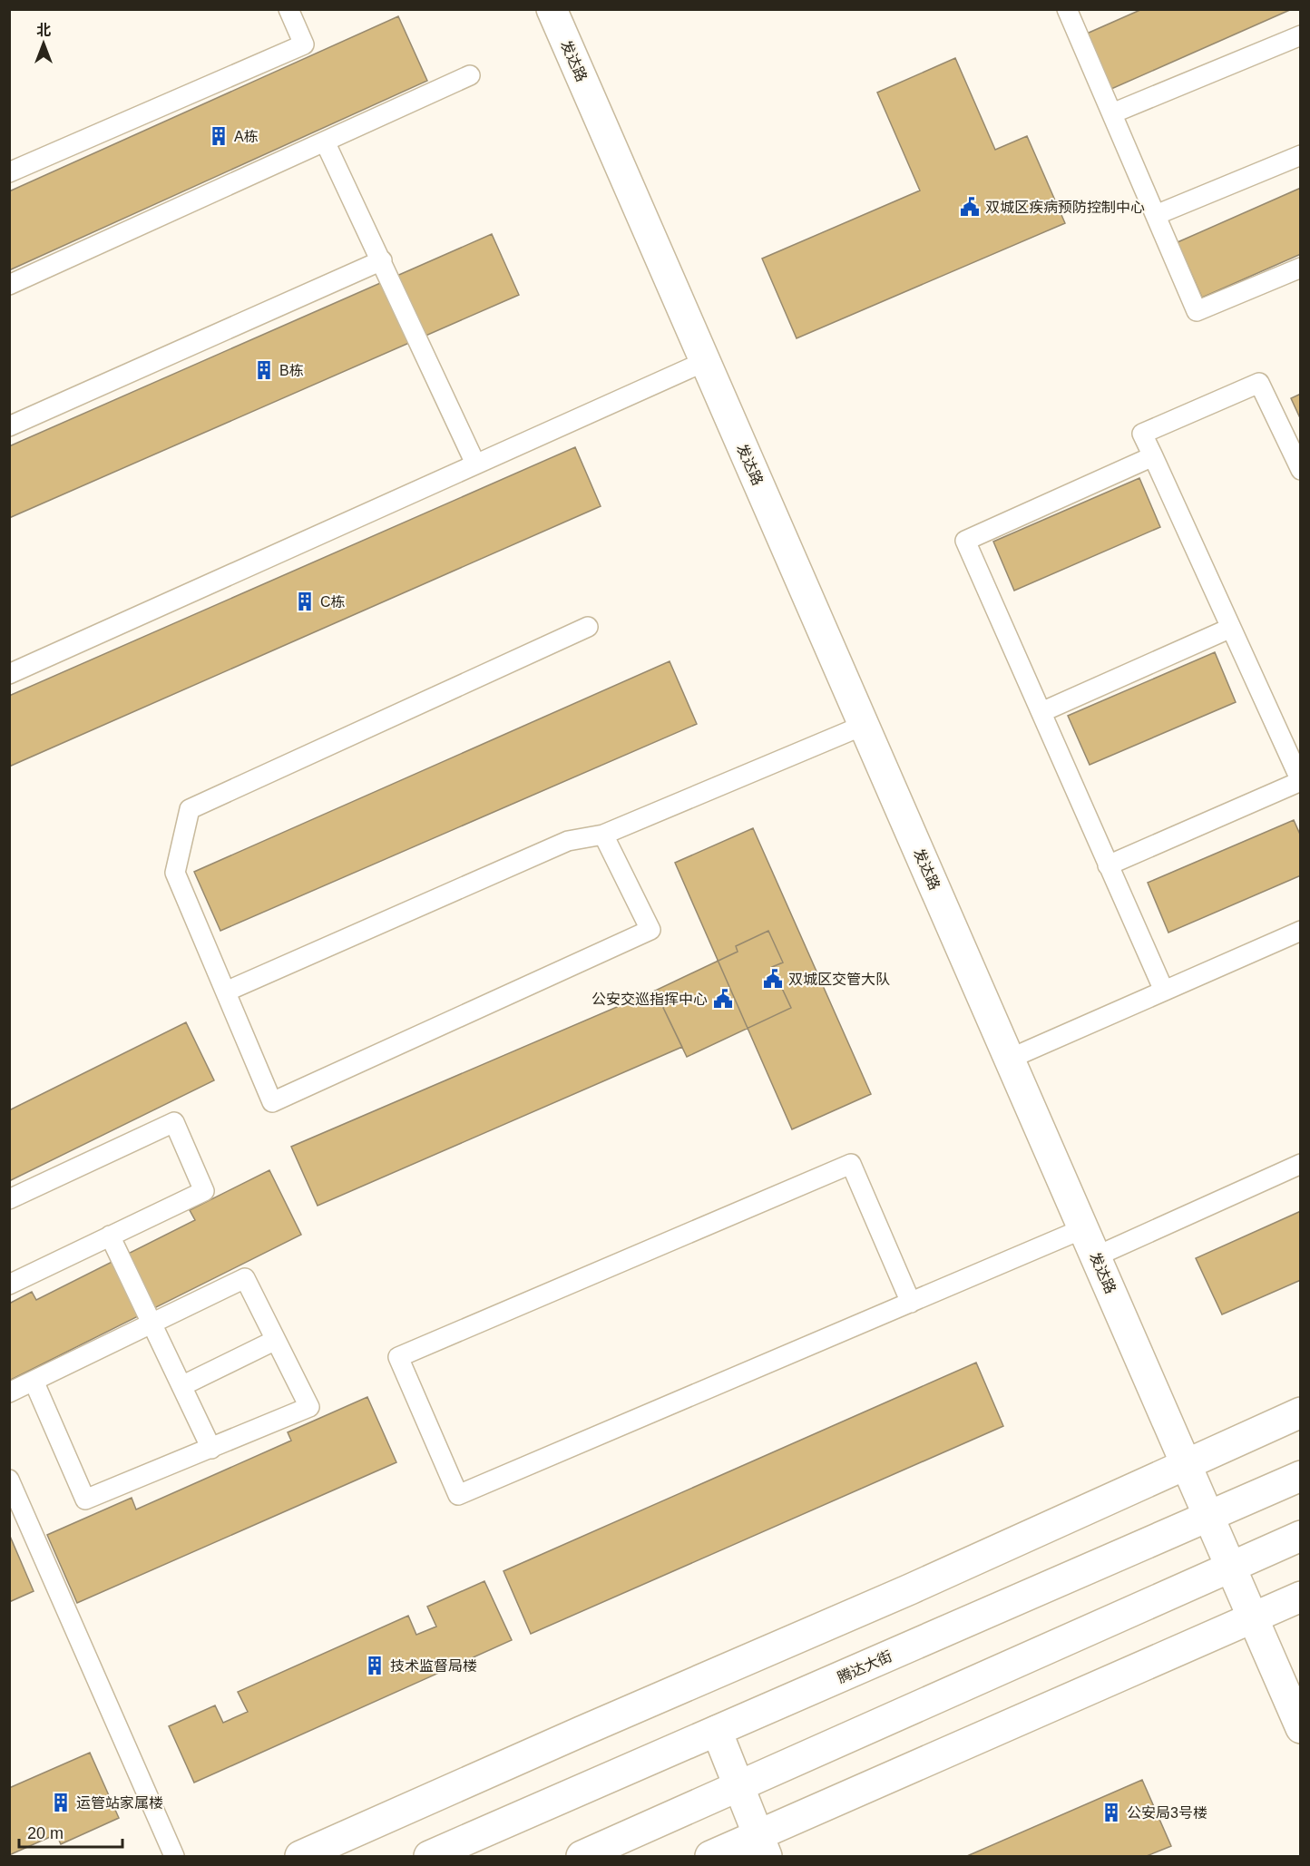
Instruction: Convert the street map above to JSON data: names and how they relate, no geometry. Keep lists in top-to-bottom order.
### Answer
{
  "streets": {
    "street": ["发达路", "腾达大街"]
  },
  "crossings": [
    ["发达路", "腾达大街"]
  ],
  "places": {
    "building": [
      "A栋",
      "B栋",
      "C栋",
      "技术监督局楼",
      "运管站家属楼",
      "公安局3号楼"
    ],
    "public building": ["双城区疾病预防控制中心", "双城区交管大队", "公安交巡指挥中心"]
  },
  "scale_bar": "20 m",
  "north": "top"
}
